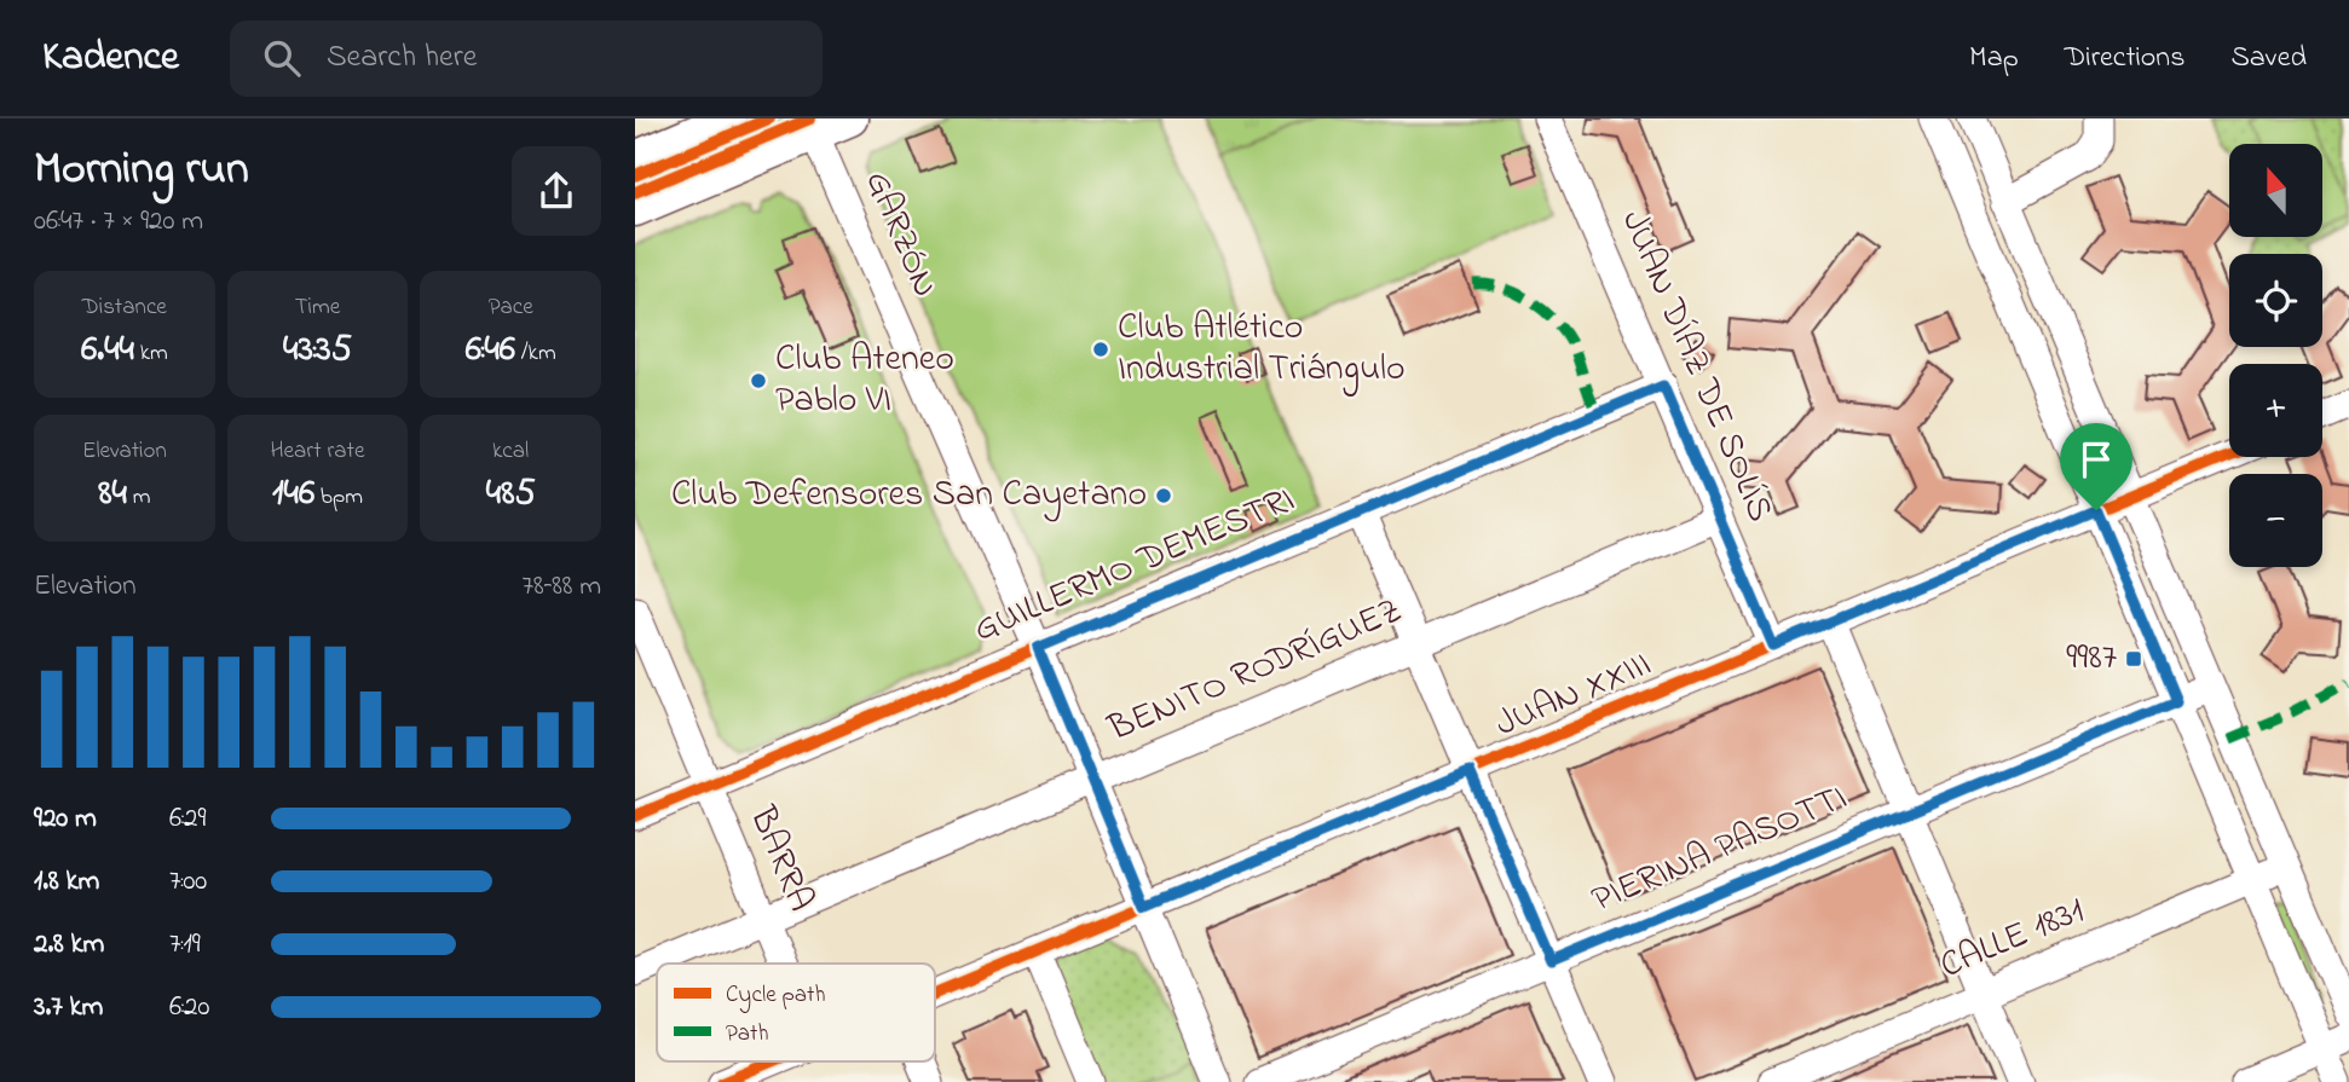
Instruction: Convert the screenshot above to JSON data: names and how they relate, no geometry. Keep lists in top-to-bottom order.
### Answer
{
  "streets": {
    "street": [
      "GARZÓN",
      "JUAN DÍAZ DE SOLÍS",
      "GUILLERMO DEMESTRI",
      "BENITO RODRÍGUEZ",
      "JUAN XXIII",
      "PIERINA PASOTTI",
      "BARRA",
      "CALLE 1831"
    ]
  },
  "crossings": [
    ["GARZÓN", "GUILLERMO DEMESTRI"],
    ["GARZÓN", "BENITO RODRÍGUEZ"],
    ["GARZÓN", "JUAN XXIII"],
    ["JUAN DÍAZ DE SOLÍS", "GUILLERMO DEMESTRI"],
    ["JUAN DÍAZ DE SOLÍS", "BENITO RODRÍGUEZ"],
    ["JUAN DÍAZ DE SOLÍS", "JUAN XXIII"],
    ["GUILLERMO DEMESTRI", "BARRA"],
    ["BENITO RODRÍGUEZ", "BARRA"]
  ],
  "places": {
    "other": ["Club Atlético Industrial Triángulo", "Club Ateneo Pablo VI", "Club Defensores San Cayetano"],
    "transit": ["9987"]
  },
  "legend": ["Cycle path", "Path"],
  "north": "top",
  "page": {
    "header": "Kadence",
    "search": "Search here",
    "nav": ["Map", "Directions", "Saved"],
    "heading": ["Morning run", "06:47 · 7 × 920 m"],
    "map_buttons": ["+", "−"],
    "stats": [
      ["Distance", "6.44 km"],
      ["Time", "43:35"],
      ["Pace", "6:46 /km"],
      ["Elevation", "84 m"],
      ["Heart rate", "146 bpm"],
      ["kcal", "485"]
    ],
    "chart": ["Elevation", "78–88 m"],
    "list": [
      {
        "name": "920 m",
        "note": "6:29"
      },
      {
        "name": "1.8 km",
        "note": "7:00"
      },
      {
        "name": "2.8 km",
        "note": "7:19"
      },
      {
        "name": "3.7 km",
        "note": "6:20"
      }
    ]
  }
}
